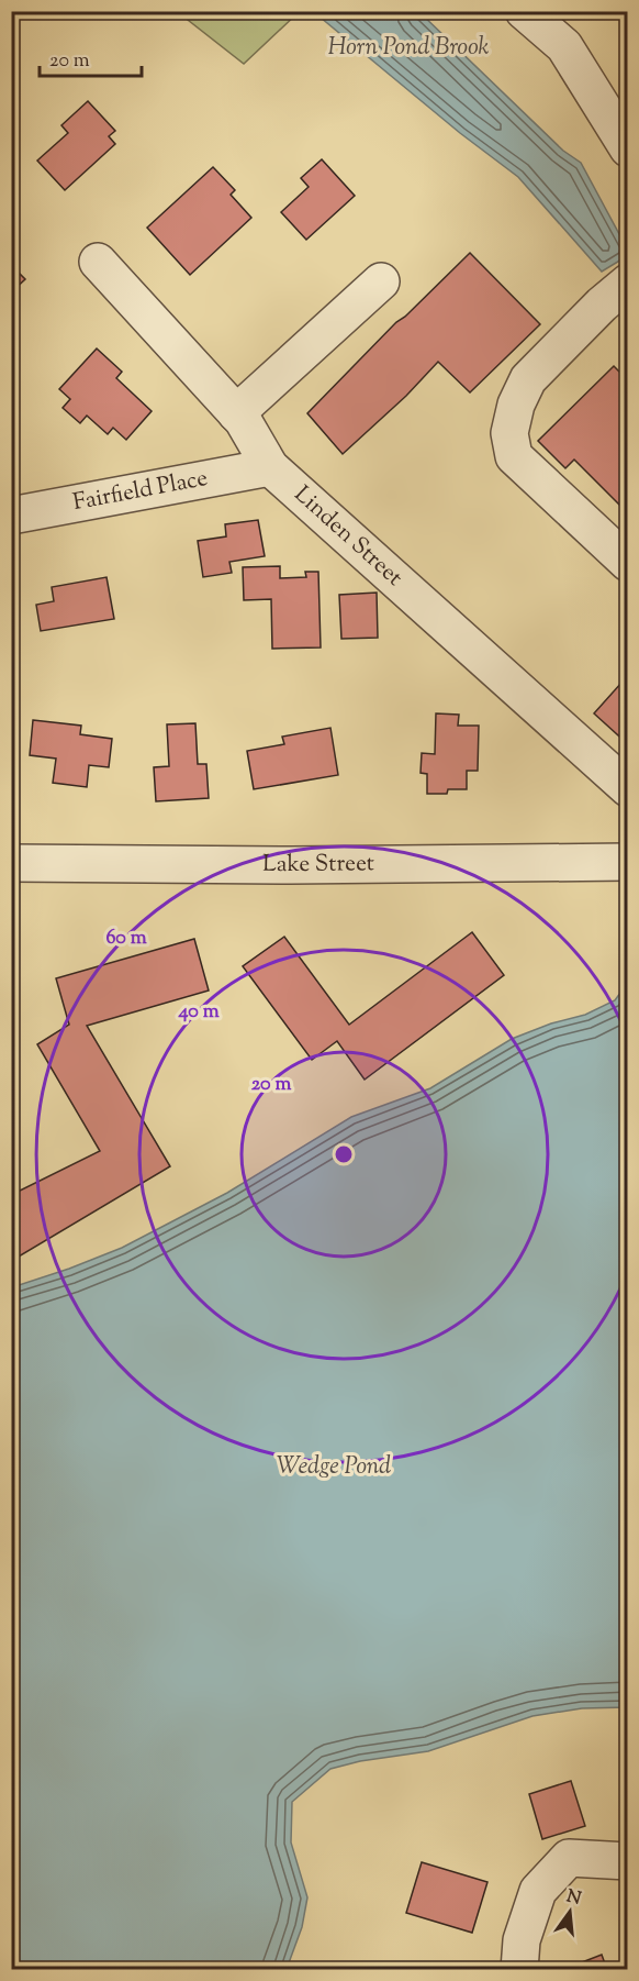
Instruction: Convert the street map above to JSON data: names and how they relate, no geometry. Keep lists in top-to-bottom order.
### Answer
{
  "streets": {
    "street": ["Fairfield Place", "Linden Street", "Lake Street"]
  },
  "crossings": [
    ["Fairfield Place", "Linden Street"]
  ],
  "water": ["Horn Pond Brook", "Wedge Pond"],
  "scale_bar": "20 m",
  "north": "top",
  "rings": ["60 m", "40 m", "20 m"]
}
